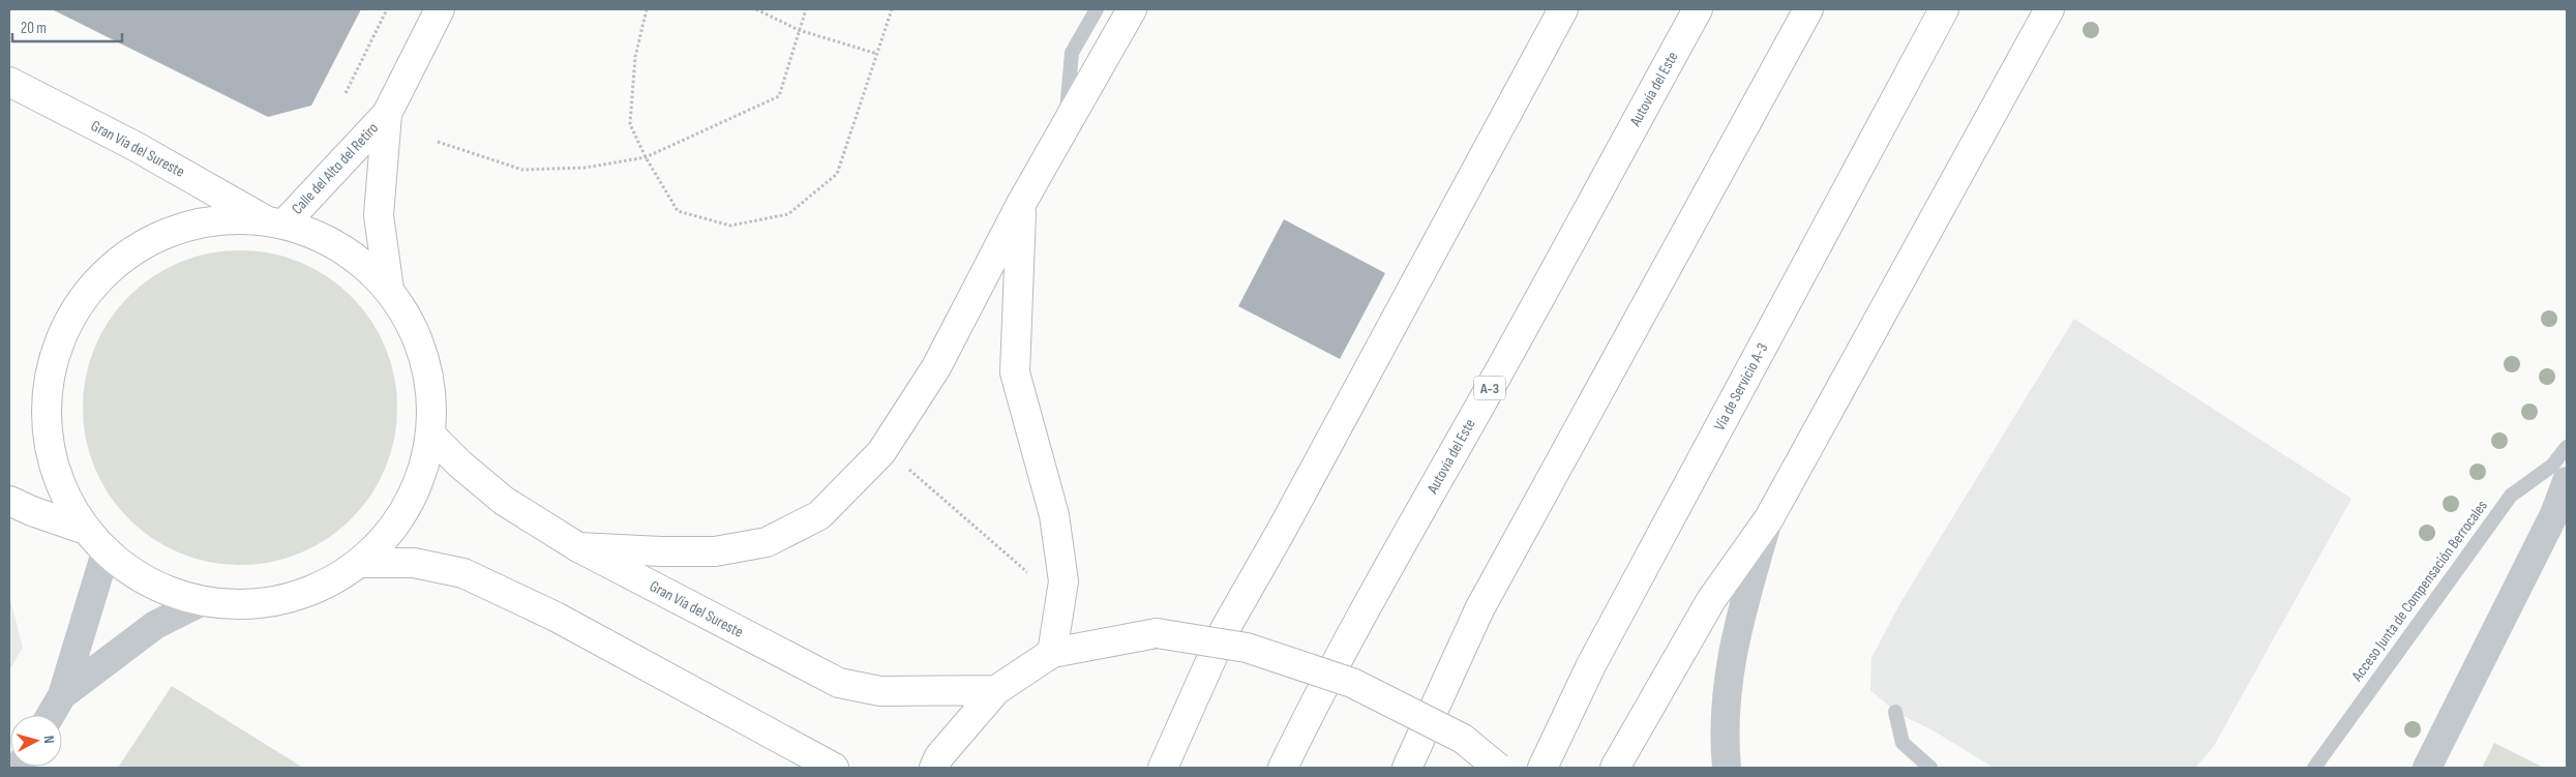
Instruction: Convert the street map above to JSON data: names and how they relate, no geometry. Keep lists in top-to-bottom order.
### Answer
{
  "streets": {
    "main road": [
      "Autovía del Este",
      "Gran Vía del Sureste",
      "Calle del Alto del Retiro",
      "Vía de Servicio A-3",
      "A-3"
    ],
    "lane": ["Acceso Junta de Compensación Berrocales"]
  },
  "crossings": [
    ["Gran Vía del Sureste", "Calle del Alto del Retiro"]
  ],
  "scale_bar": "20 m",
  "north": "right"
}
